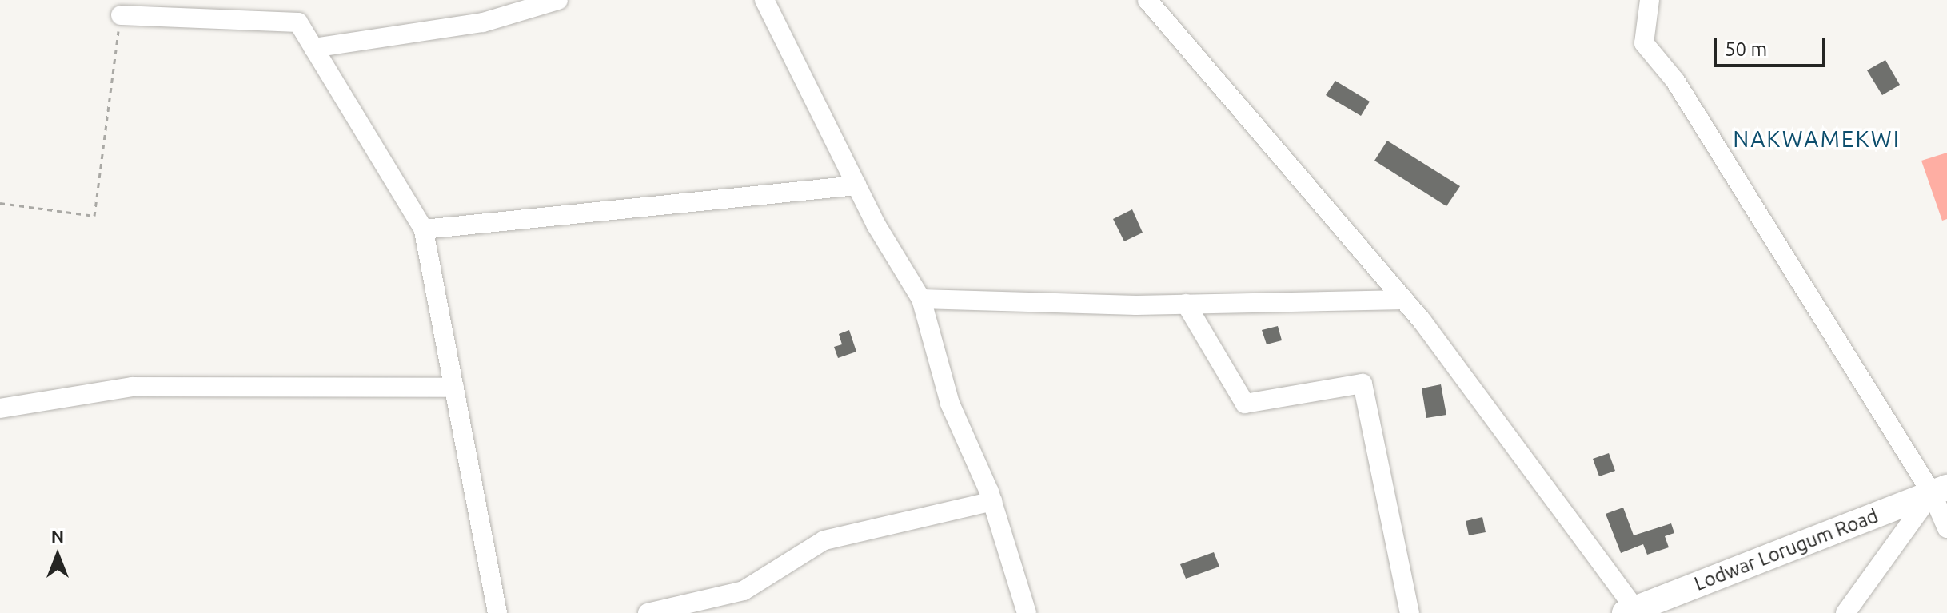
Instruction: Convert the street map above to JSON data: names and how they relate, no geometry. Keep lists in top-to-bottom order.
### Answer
{
  "streets": {
    "main road": ["Lodwar Lorugum Road"]
  },
  "districts": ["NAKWAMEKWI"],
  "scale_bar": "50 m",
  "north": "top"
}
